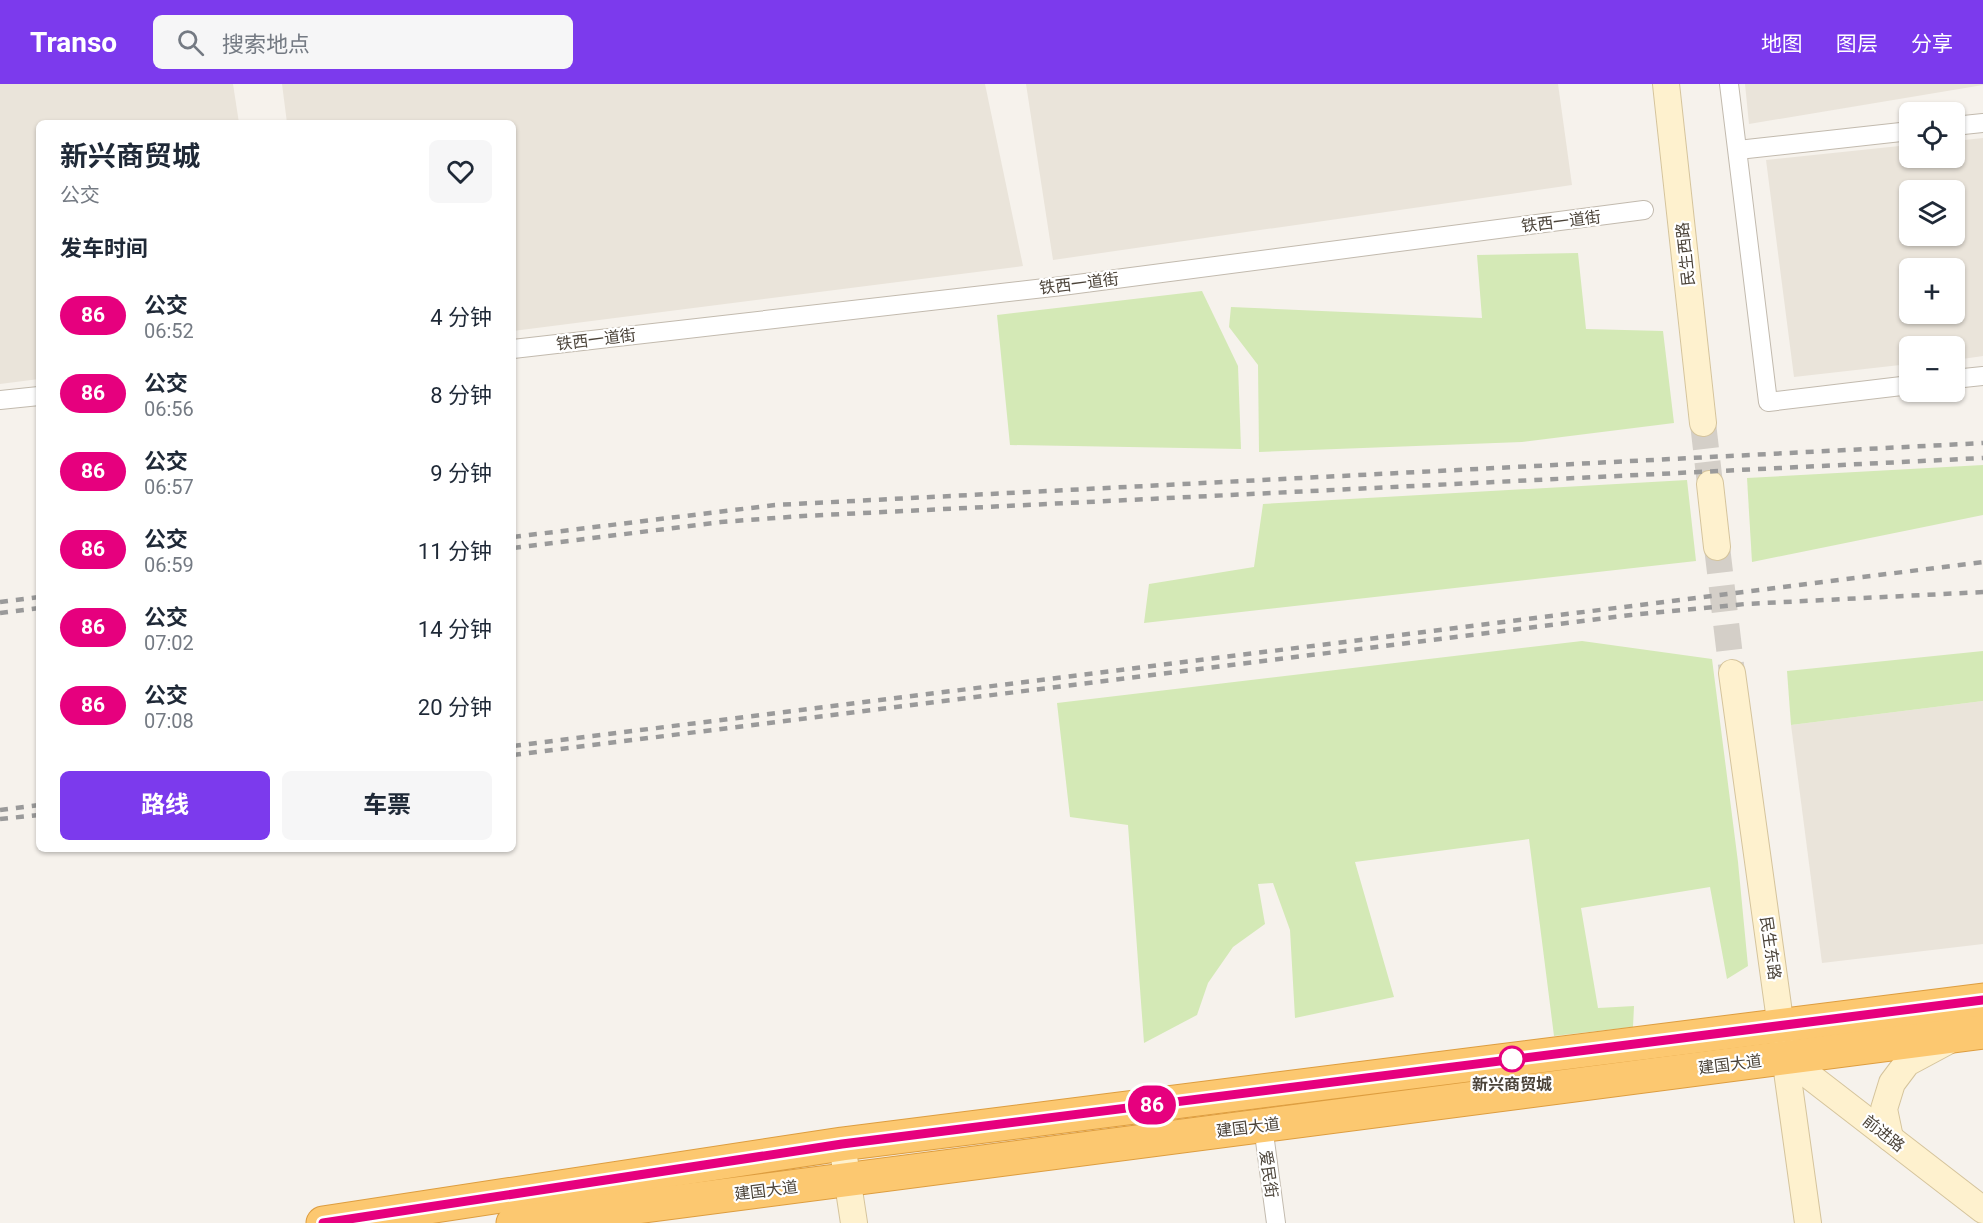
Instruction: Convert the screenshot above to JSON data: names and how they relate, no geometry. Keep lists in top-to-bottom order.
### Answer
{
  "streets": {
    "highway": ["建国大道"],
    "main road": ["民生西路", "民生东路", "前进路"],
    "street": ["铁西一道街", "爱民街"]
  },
  "crossings": [
    ["民生东路", "建国大道"],
    ["民生东路", "前进路"],
    ["建国大道", "前进路"],
    ["建国大道", "爱民街"]
  ],
  "places": ["新兴商贸城"],
  "lines": ["bus line 86"],
  "page": {
    "header": "Transo",
    "search": "搜索地点",
    "nav": ["地图", "图层", "分享"],
    "on_map": "86",
    "map_buttons": ["+", "−"],
    "heading": [
      ["新兴商贸城", "公交"],
      "发车时间"
    ],
    "list": [
      {
        "mark": "86",
        "name": "公交",
        "note": "06:52",
        "value": "4 分钟"
      },
      {
        "mark": "86",
        "name": "公交",
        "note": "06:56",
        "value": "8 分钟"
      },
      {
        "mark": "86",
        "name": "公交",
        "note": "06:57",
        "value": "9 分钟"
      },
      {
        "mark": "86",
        "name": "公交",
        "note": "06:59",
        "value": "11 分钟"
      },
      {
        "mark": "86",
        "name": "公交",
        "note": "07:02",
        "value": "14 分钟"
      },
      {
        "mark": "86",
        "name": "公交",
        "note": "07:08",
        "value": "20 分钟"
      }
    ],
    "buttons": ["路线", "车票"]
  }
}
